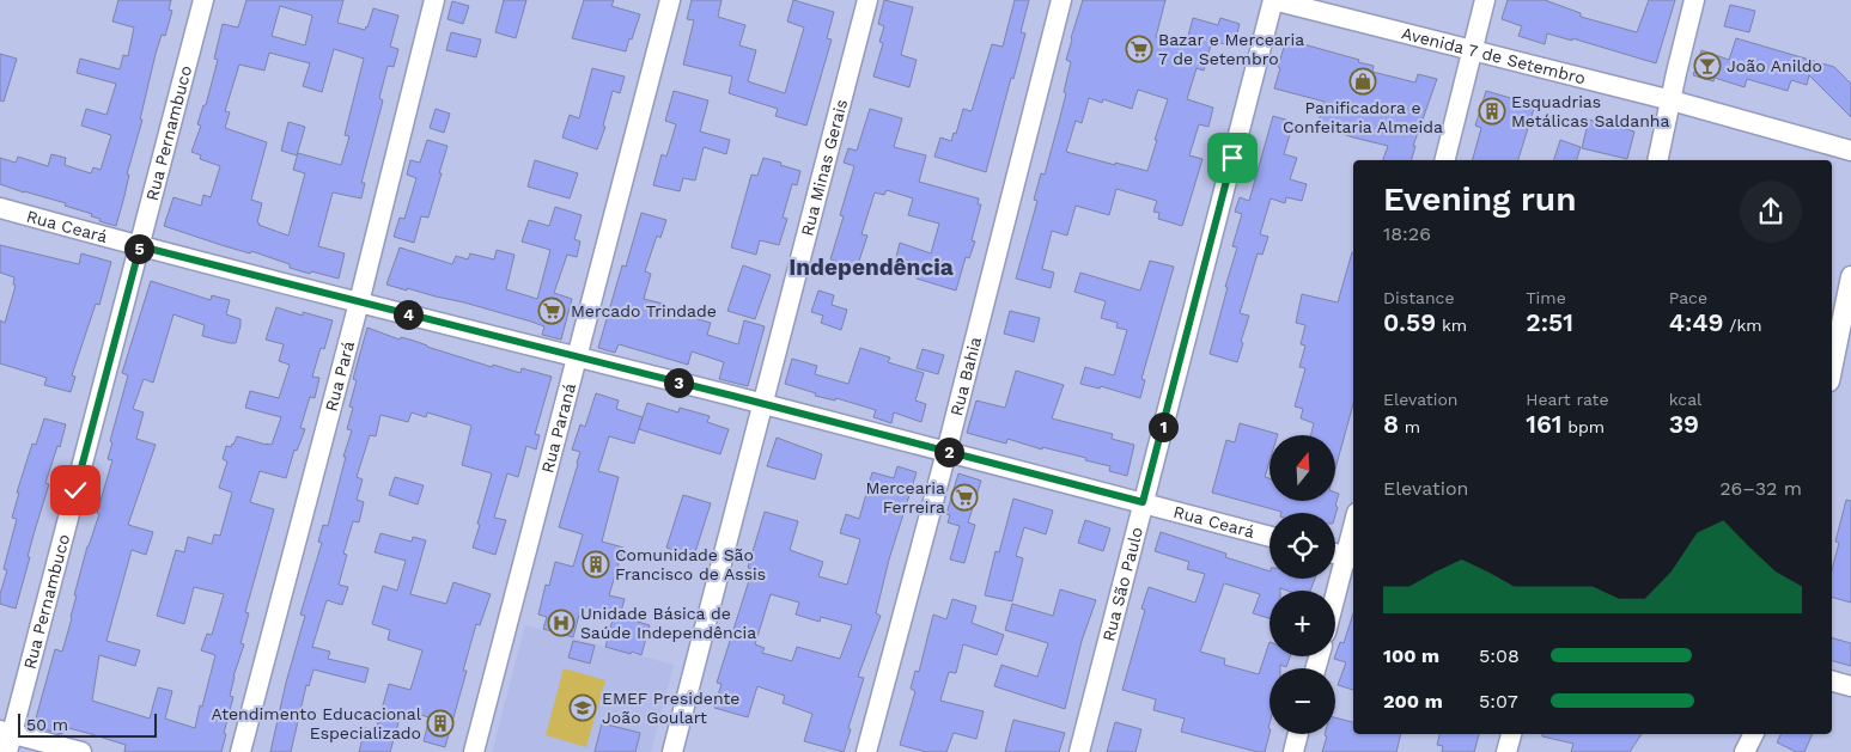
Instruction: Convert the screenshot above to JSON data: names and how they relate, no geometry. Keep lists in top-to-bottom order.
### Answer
{
  "streets": {
    "street": [
      "Avenida 7 de Setembro",
      "Rua Pernambuco",
      "Rua Minas Gerais",
      "Rua Ceará",
      "Rua Pará",
      "Rua Bahia",
      "Rua Paraná",
      "Rua São Paulo"
    ]
  },
  "crossings": [
    ["Avenida 7 de Setembro", "Rua São Paulo"],
    ["Rua Pernambuco", "Rua Ceará"],
    ["Rua Minas Gerais", "Rua Ceará"],
    ["Rua Ceará", "Rua Pará"],
    ["Rua Ceará", "Rua Bahia"],
    ["Rua Ceará", "Rua Paraná"],
    ["Rua Ceará", "Rua São Paulo"]
  ],
  "districts": ["Independência"],
  "places": {
    "supermarket": ["Bazar e Mercearia 7 de Setembro", "Mercado Trindade", "Mercearia Ferreira"],
    "bar": ["João Anildo"],
    "shop": ["Panificadora e Confeitaria Almeida"],
    "building": ["Esquadrias Metálicas Saldanha", "Comunidade São Francisco de Assis", "Atendimento Educacional Especializado"],
    "hospital": ["Unidade Básica de Saúde Independência"],
    "school or university": ["EMEF Presidente João Goulart"]
  },
  "scale_bar": "50 m",
  "north": "top",
  "page": {
    "heading": ["Evening run", "18:26"],
    "pins": [
      "5",
      "4",
      "3",
      "1",
      "2"
    ],
    "stats": [
      ["Distance", "0.59 km"],
      ["Time", "2:51"],
      ["Pace", "4:49 /km"],
      ["Elevation", "8 m"],
      ["Heart rate", "161 bpm"],
      ["kcal", "39"]
    ],
    "map_buttons": ["+", "−"],
    "chart": ["Elevation", "26–32 m"],
    "list": [
      {
        "name": "100 m",
        "note": "5:08"
      },
      {
        "name": "200 m",
        "note": "5:07"
      }
    ],
    "scale": "50 m"
  }
}
